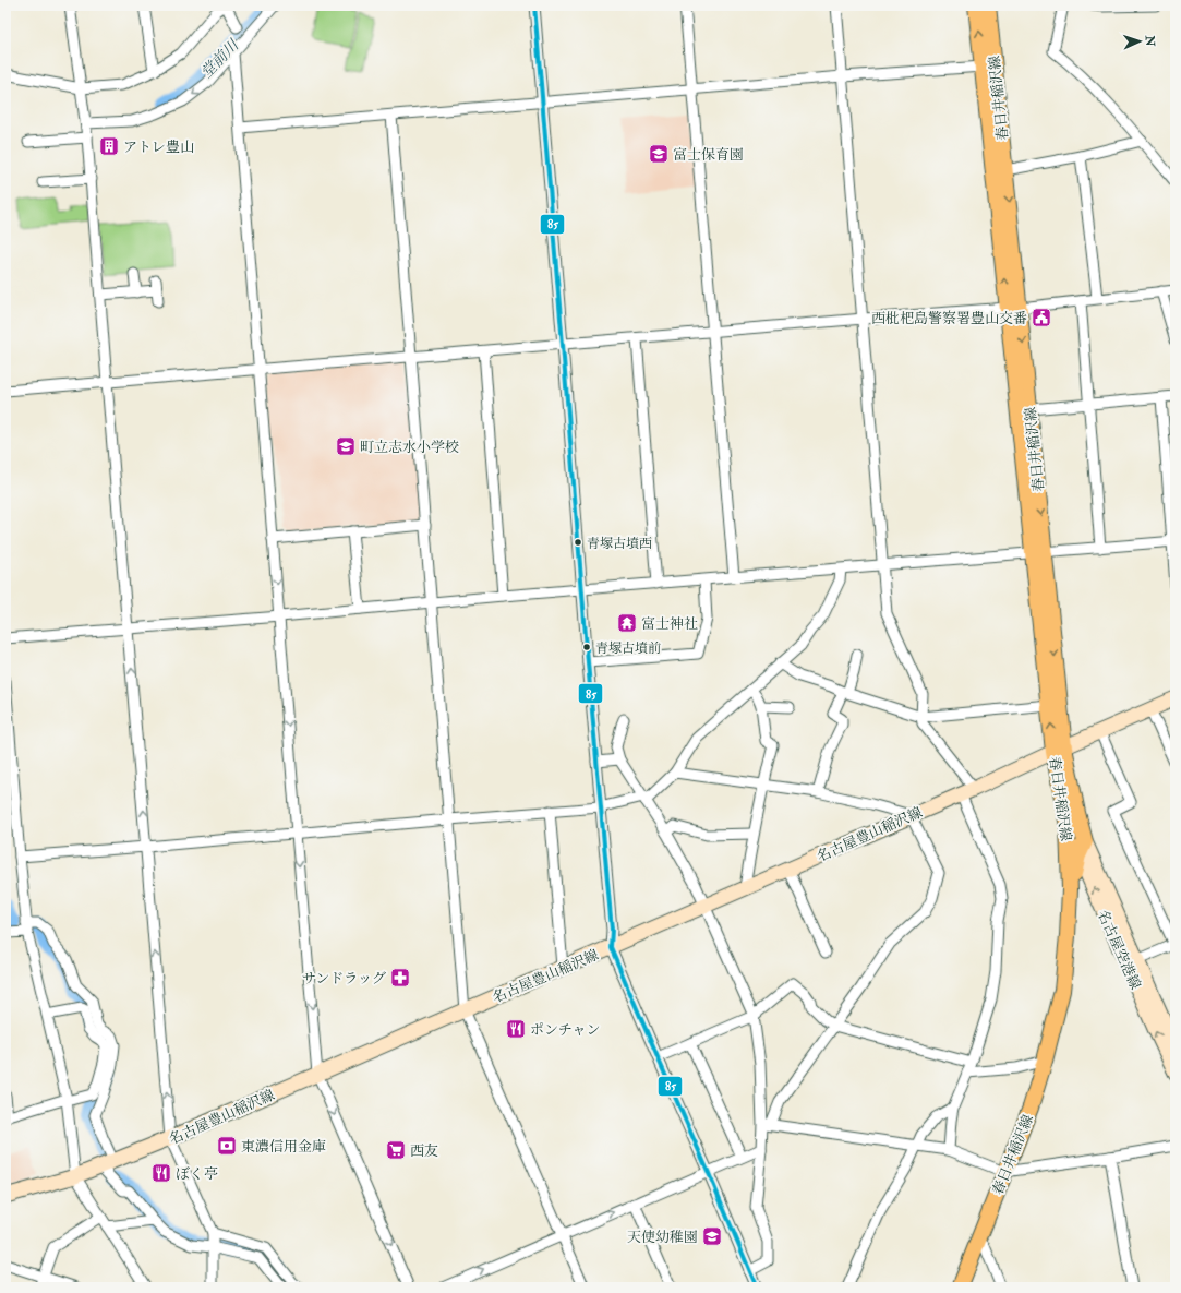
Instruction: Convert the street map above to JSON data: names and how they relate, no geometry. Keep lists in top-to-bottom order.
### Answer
{
  "streets": {
    "main road": ["春日井稲沢線", "名古屋豊山稲沢線", "名古屋空港線"]
  },
  "crossings": [
    ["春日井稲沢線", "名古屋豊山稲沢線"],
    ["春日井稲沢線", "名古屋空港線"]
  ],
  "water": ["堂前川"],
  "places": {
    "building": ["アトレ豊山"],
    "school or university": ["富士保育園", "町立志水小学校", "天使幼稚園"],
    "public building": ["西枇杷島警察署豊山交番"],
    "other": ["青塚古墳西", "青塚古墳前"],
    "temple": ["富士神社"],
    "pharmacy": ["サンドラッグ"],
    "restaurant": ["ポンチャン", "ぼく亭"],
    "bank": ["東濃信用金庫"],
    "supermarket": ["西友"]
  },
  "lines": ["transit line 85"],
  "north": "right"
}
